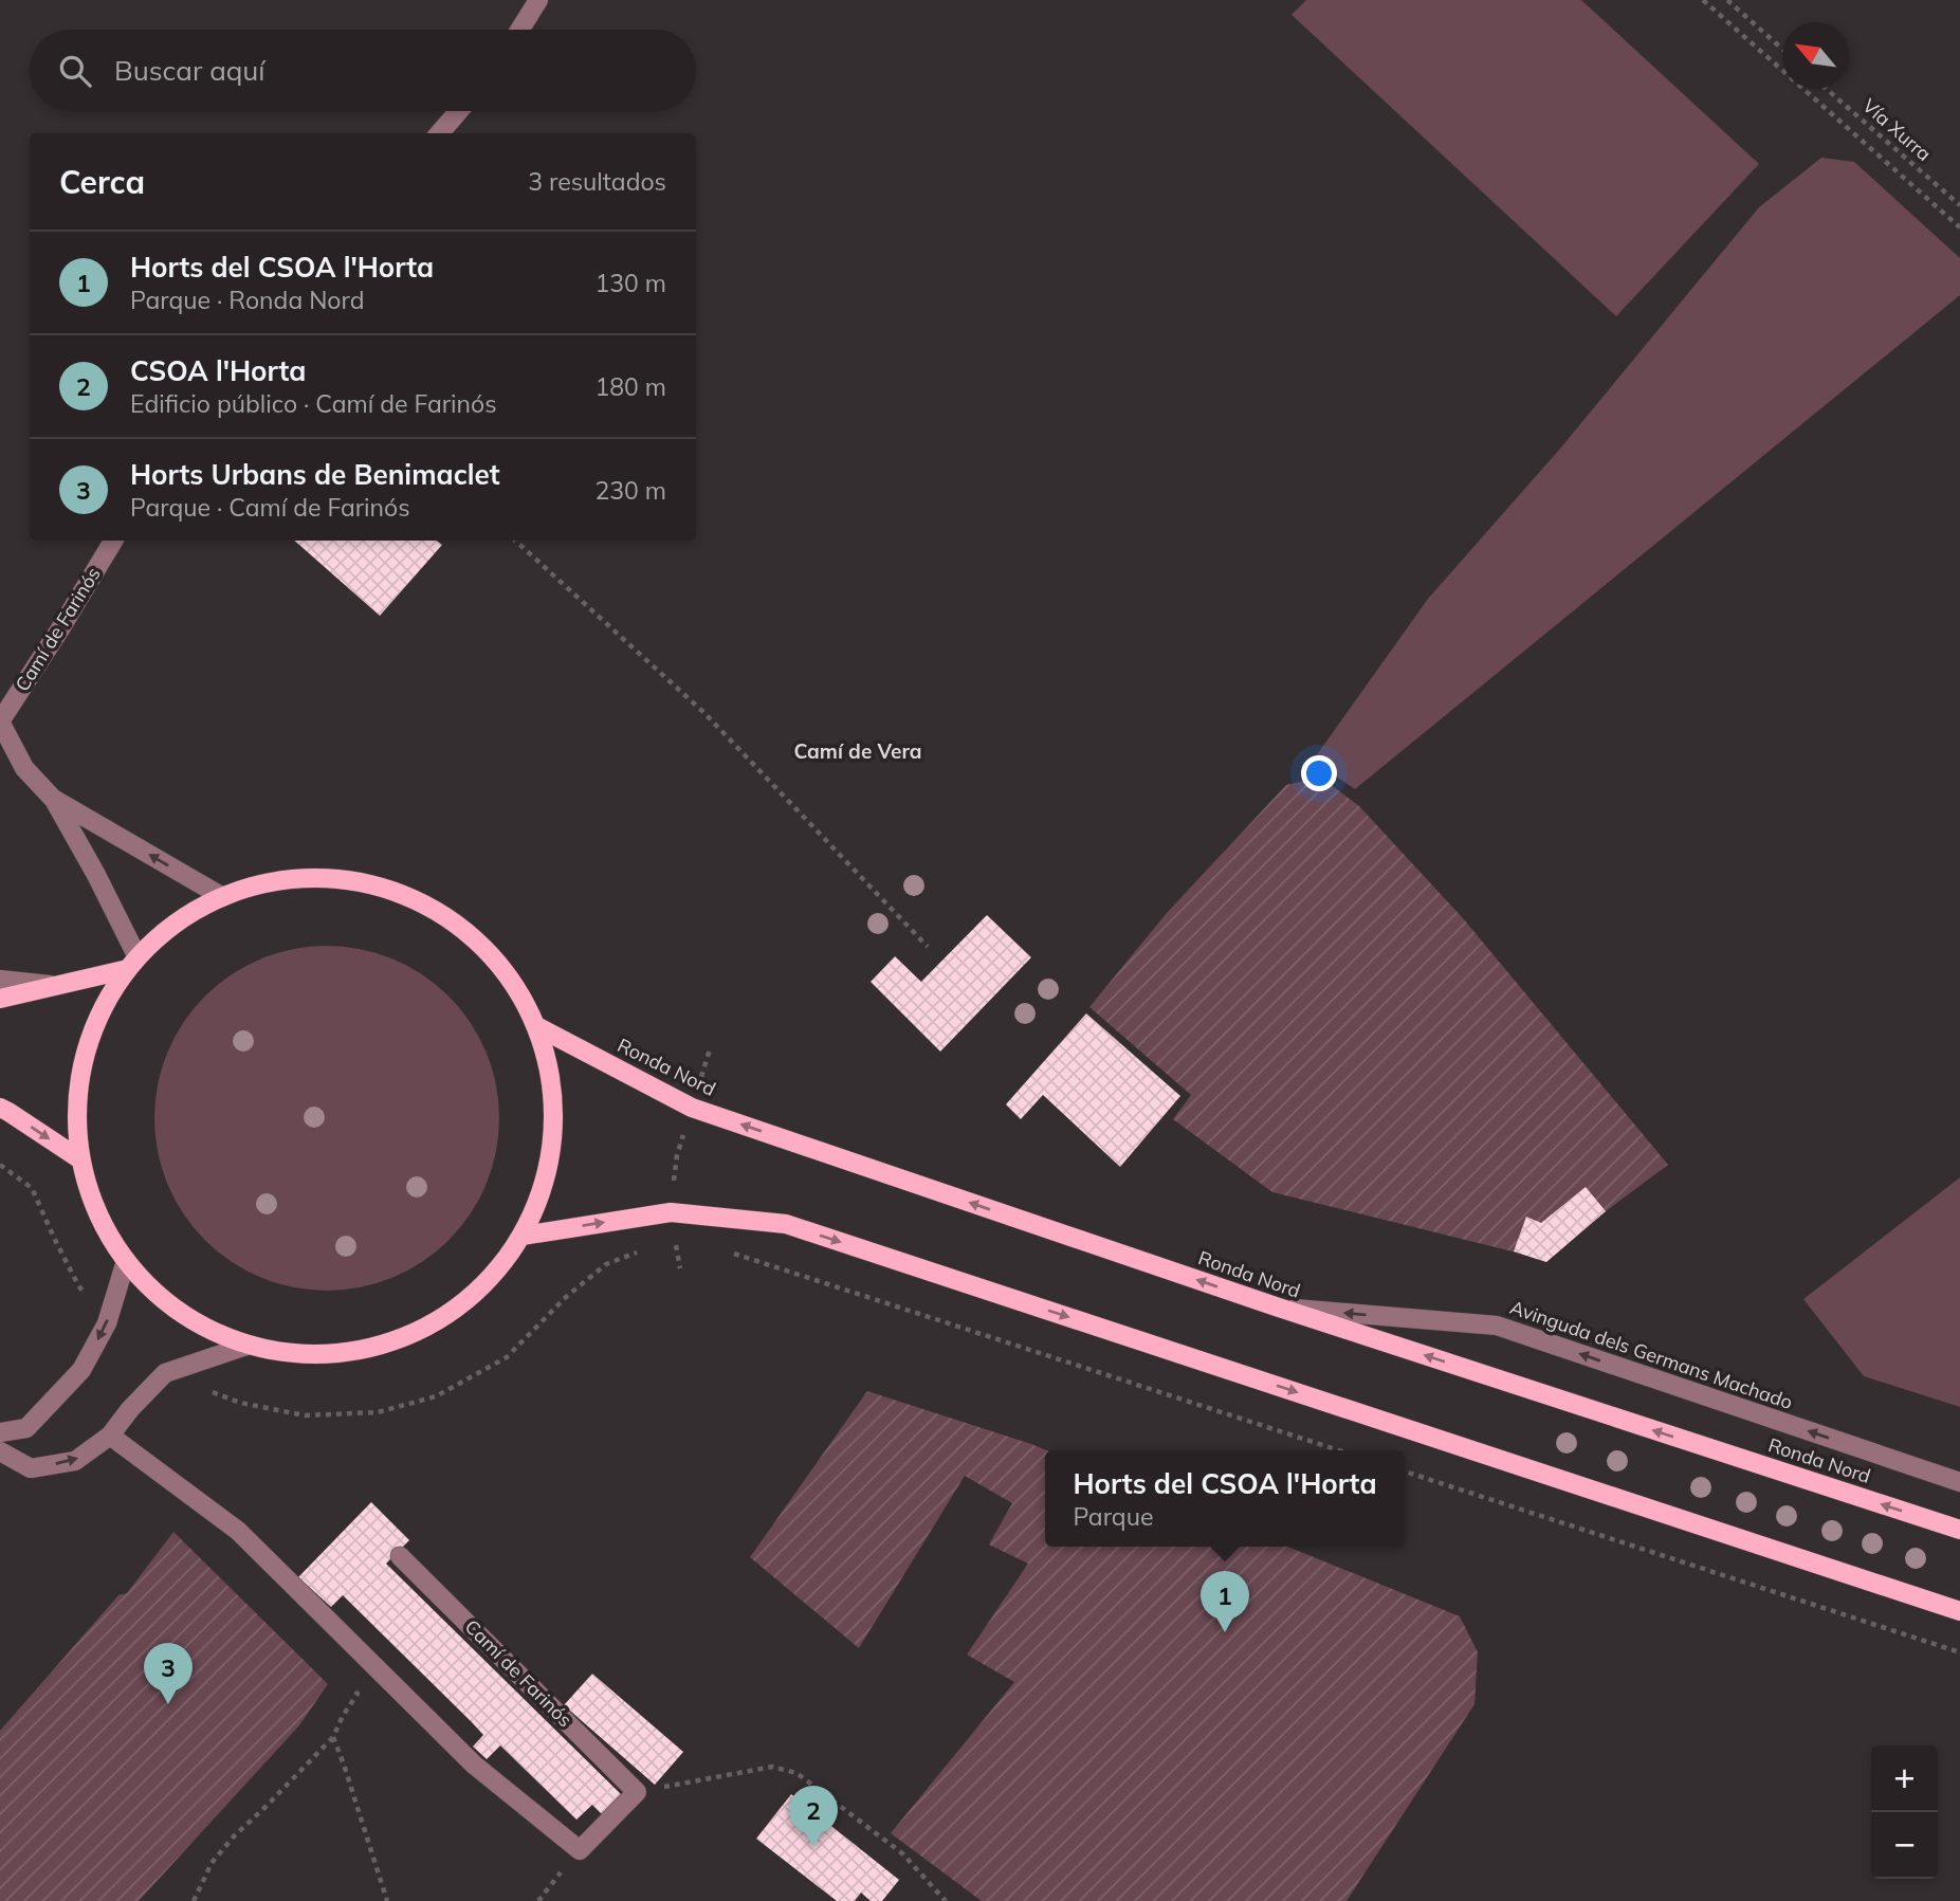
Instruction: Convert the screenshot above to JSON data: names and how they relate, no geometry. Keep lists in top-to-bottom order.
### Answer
{
  "streets": {
    "main road": ["Ronda Nord"],
    "street": ["Camí de Farinós", "Avinguda dels Germans Machado"],
    "path": ["Vía Xurra"]
  },
  "crossings": [
    ["Ronda Nord", "Avinguda dels Germans Machado"]
  ],
  "one_way": ["Avinguda dels Germans Machado"],
  "districts": ["Camí de Vera"],
  "north": "top left",
  "page": {
    "search": "Buscar aquí",
    "heading": ["Cerca", "3 resultados"],
    "list": [
      {
        "mark": "1",
        "name": "Horts del CSOA l'Horta",
        "note": "Parque · Ronda Nord",
        "value": "130 m"
      },
      {
        "mark": "2",
        "name": "CSOA l'Horta",
        "note": "Edificio público · Camí de Farinós",
        "value": "180 m"
      },
      {
        "mark": "3",
        "name": "Horts Urbans de Benimaclet",
        "note": "Parque · Camí de Farinós",
        "value": "230 m"
      }
    ],
    "popup": ["Horts del CSOA l'Horta", "Parque"],
    "pins": ["1", "3", "2"],
    "map_buttons": ["+", "−"]
  }
}
